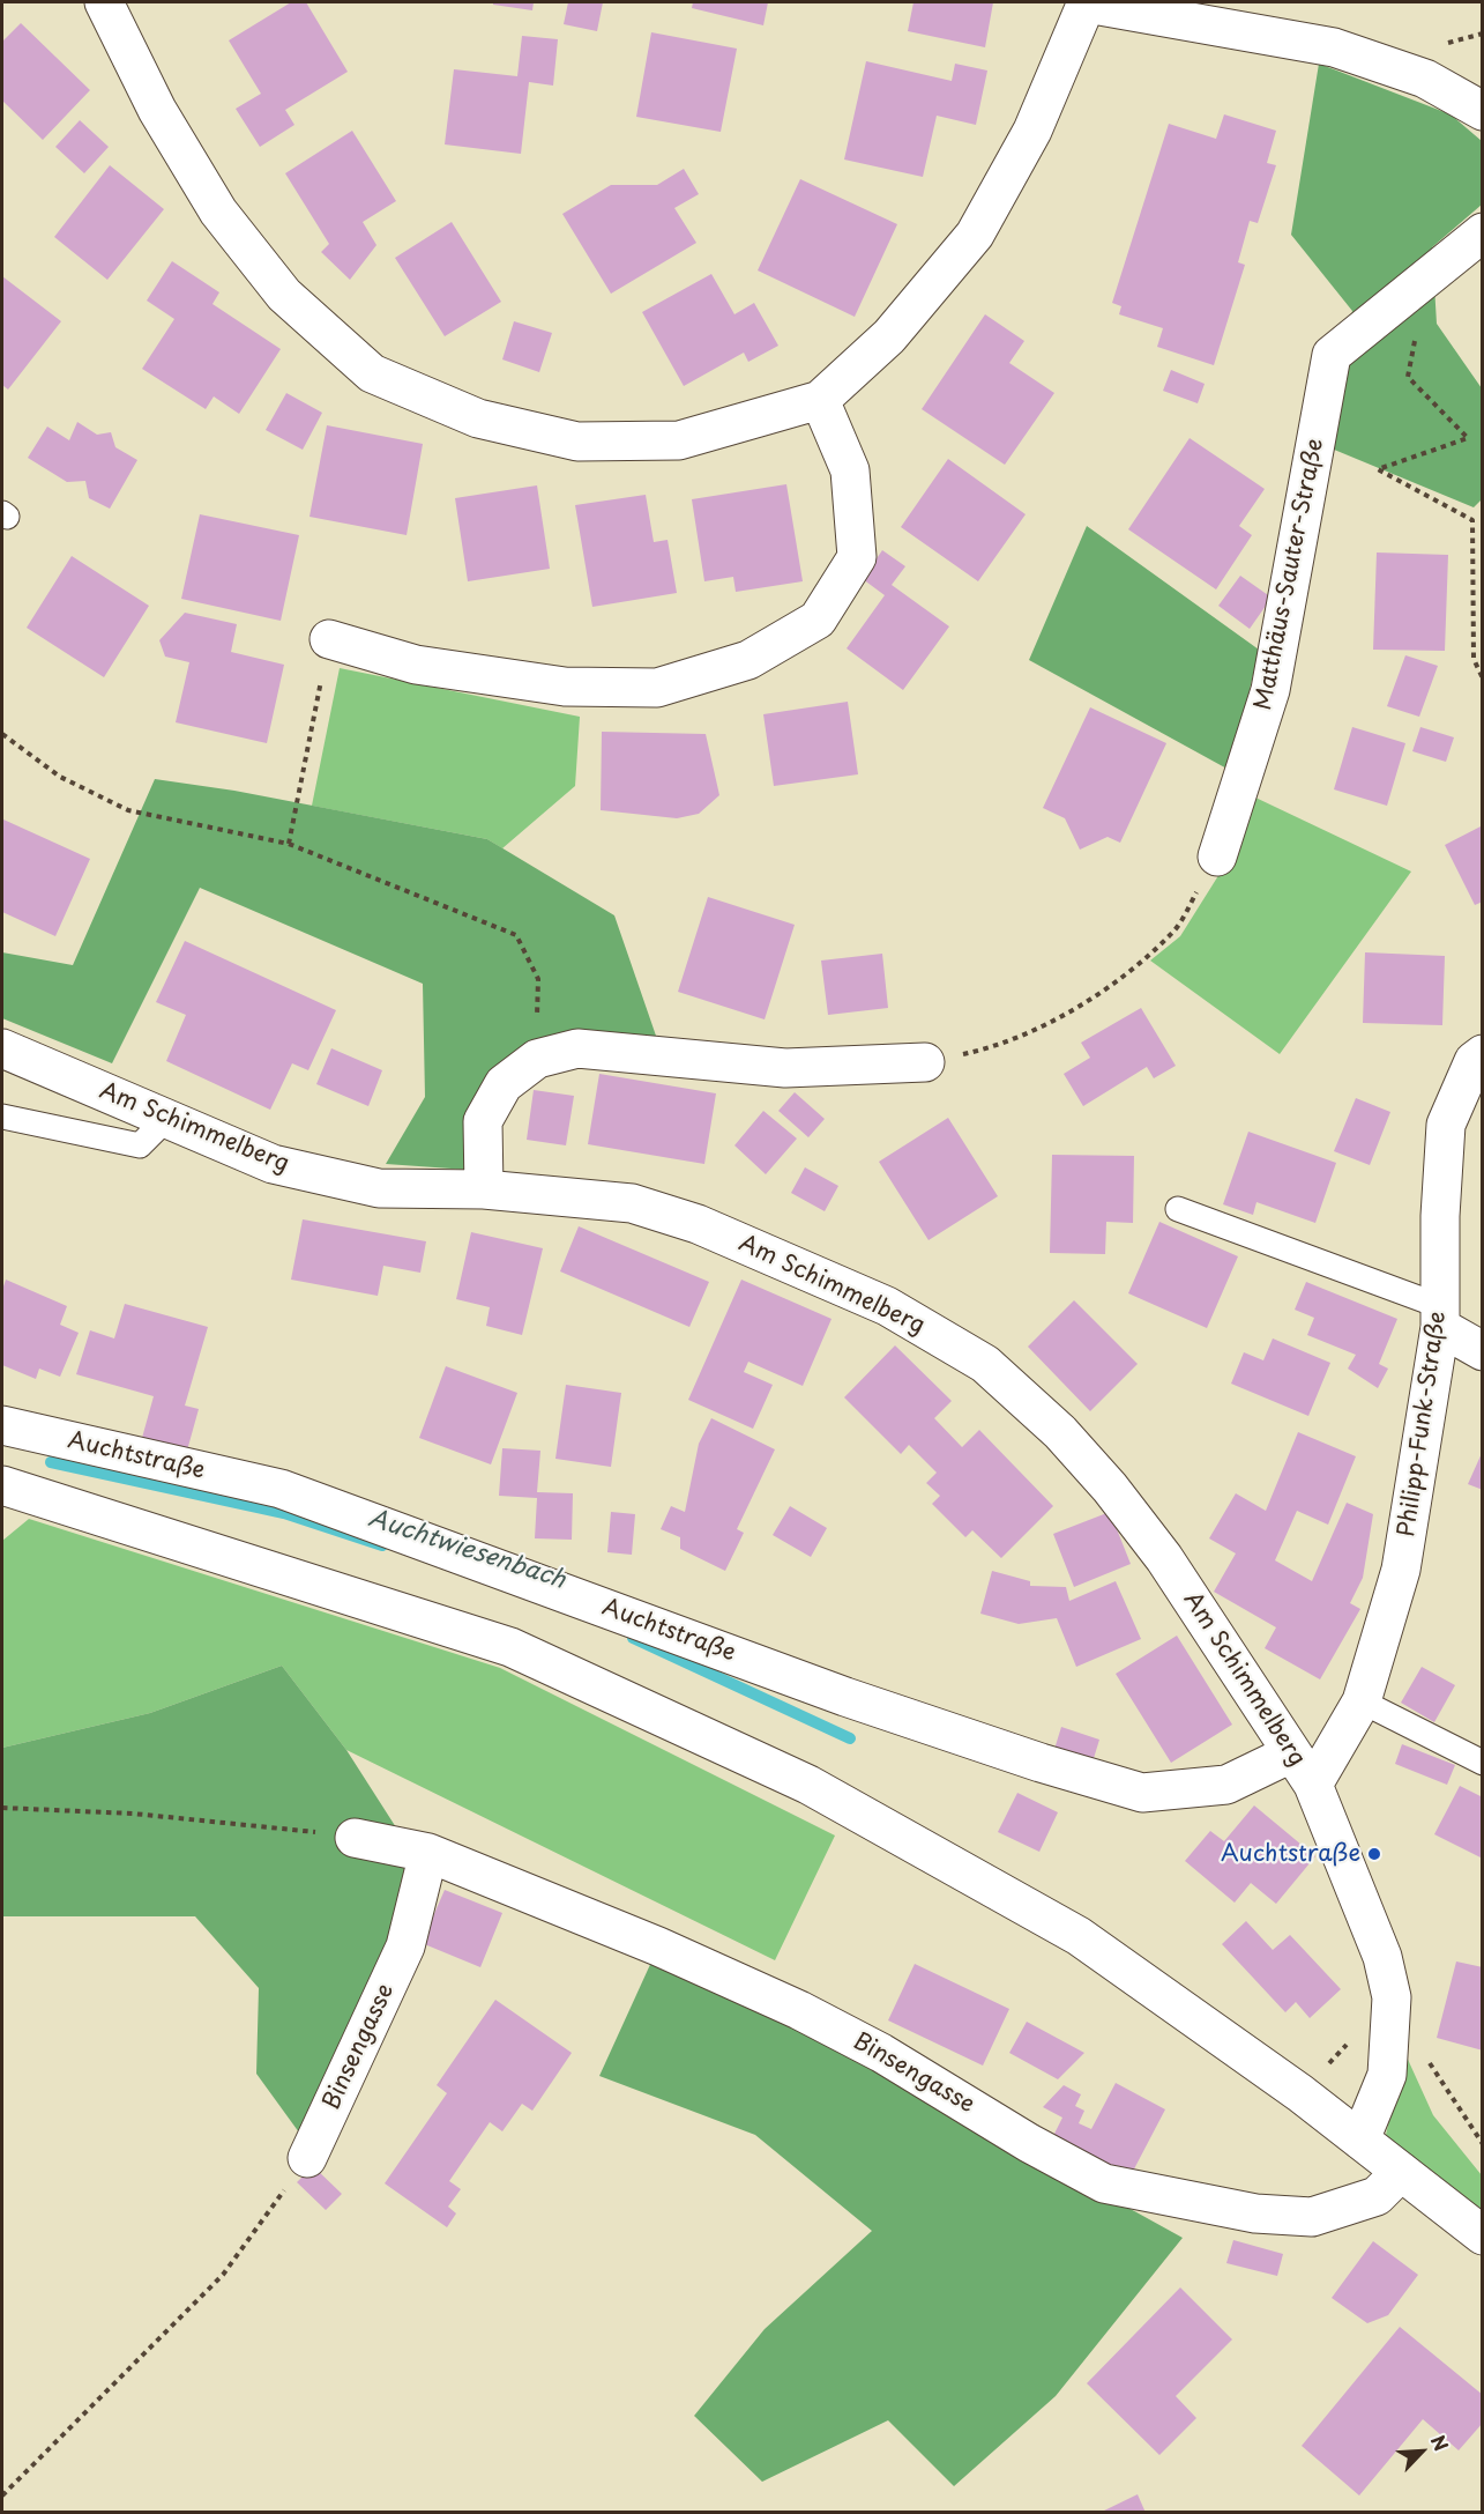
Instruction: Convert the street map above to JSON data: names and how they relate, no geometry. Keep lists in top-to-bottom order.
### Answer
{
  "streets": {
    "street": [
      "Matthäus-Sauter-Straße",
      "Am Schimmelberg",
      "Philipp-Funk-Straße",
      "Auchtstraße",
      "Binsengasse"
    ]
  },
  "crossings": [
    ["Am Schimmelberg", "Philipp-Funk-Straße"],
    ["Am Schimmelberg", "Auchtstraße"]
  ],
  "water": ["Auchtwiesenbach"],
  "places": ["Auchtstraße"],
  "north": "top right"
}
